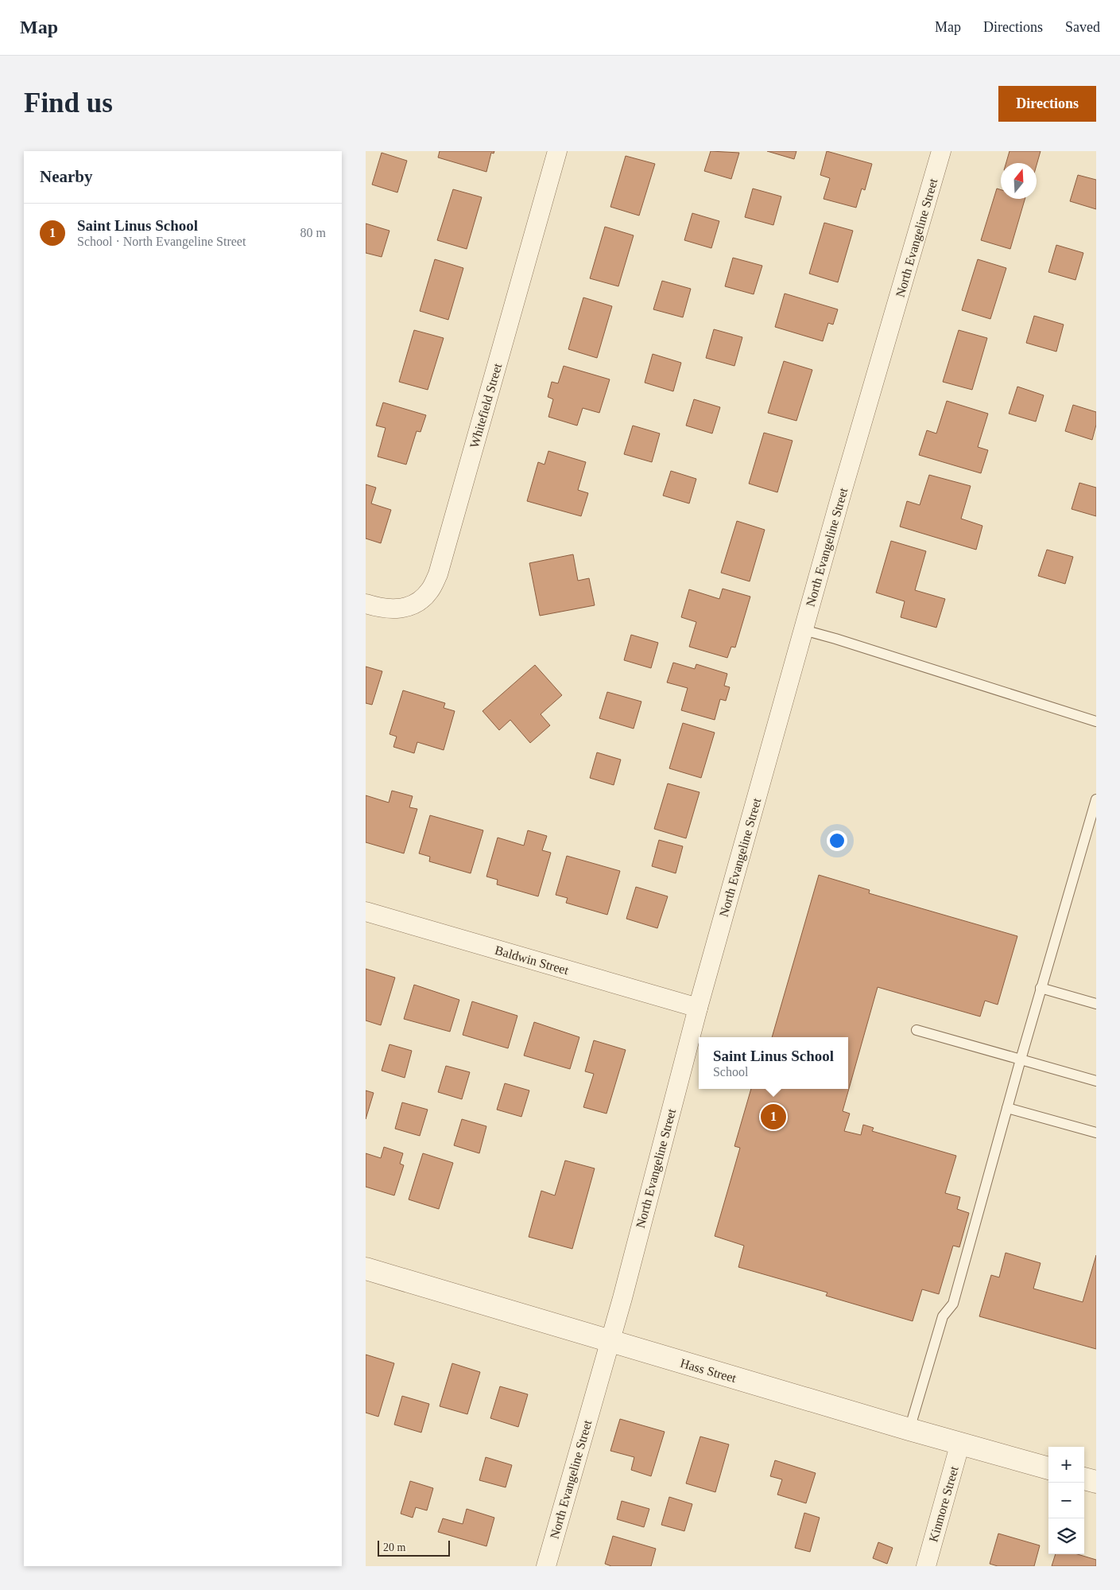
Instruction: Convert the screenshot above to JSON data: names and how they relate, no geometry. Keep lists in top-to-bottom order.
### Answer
{
  "streets": {
    "street": [
      "North Evangeline Street",
      "Whitefield Street",
      "Baldwin Street",
      "Hass Street",
      "Kinmore Street"
    ]
  },
  "crossings": [
    ["North Evangeline Street", "Baldwin Street"],
    ["North Evangeline Street", "Hass Street"],
    ["Hass Street", "Kinmore Street"]
  ],
  "scale_bar": "20 m",
  "north": "top",
  "page": {
    "header": "Map",
    "nav": ["Map", "Directions", "Saved"],
    "buttons": "Directions",
    "title": "Find us",
    "heading": "Nearby",
    "list": [
      {
        "mark": "1",
        "name": "Saint Linus School",
        "note": "School · North Evangeline Street",
        "value": "80 m"
      }
    ],
    "popup": ["Saint Linus School", "School"],
    "pins": "1",
    "map_buttons": ["+", "−"],
    "scale": "20 m"
  }
}
